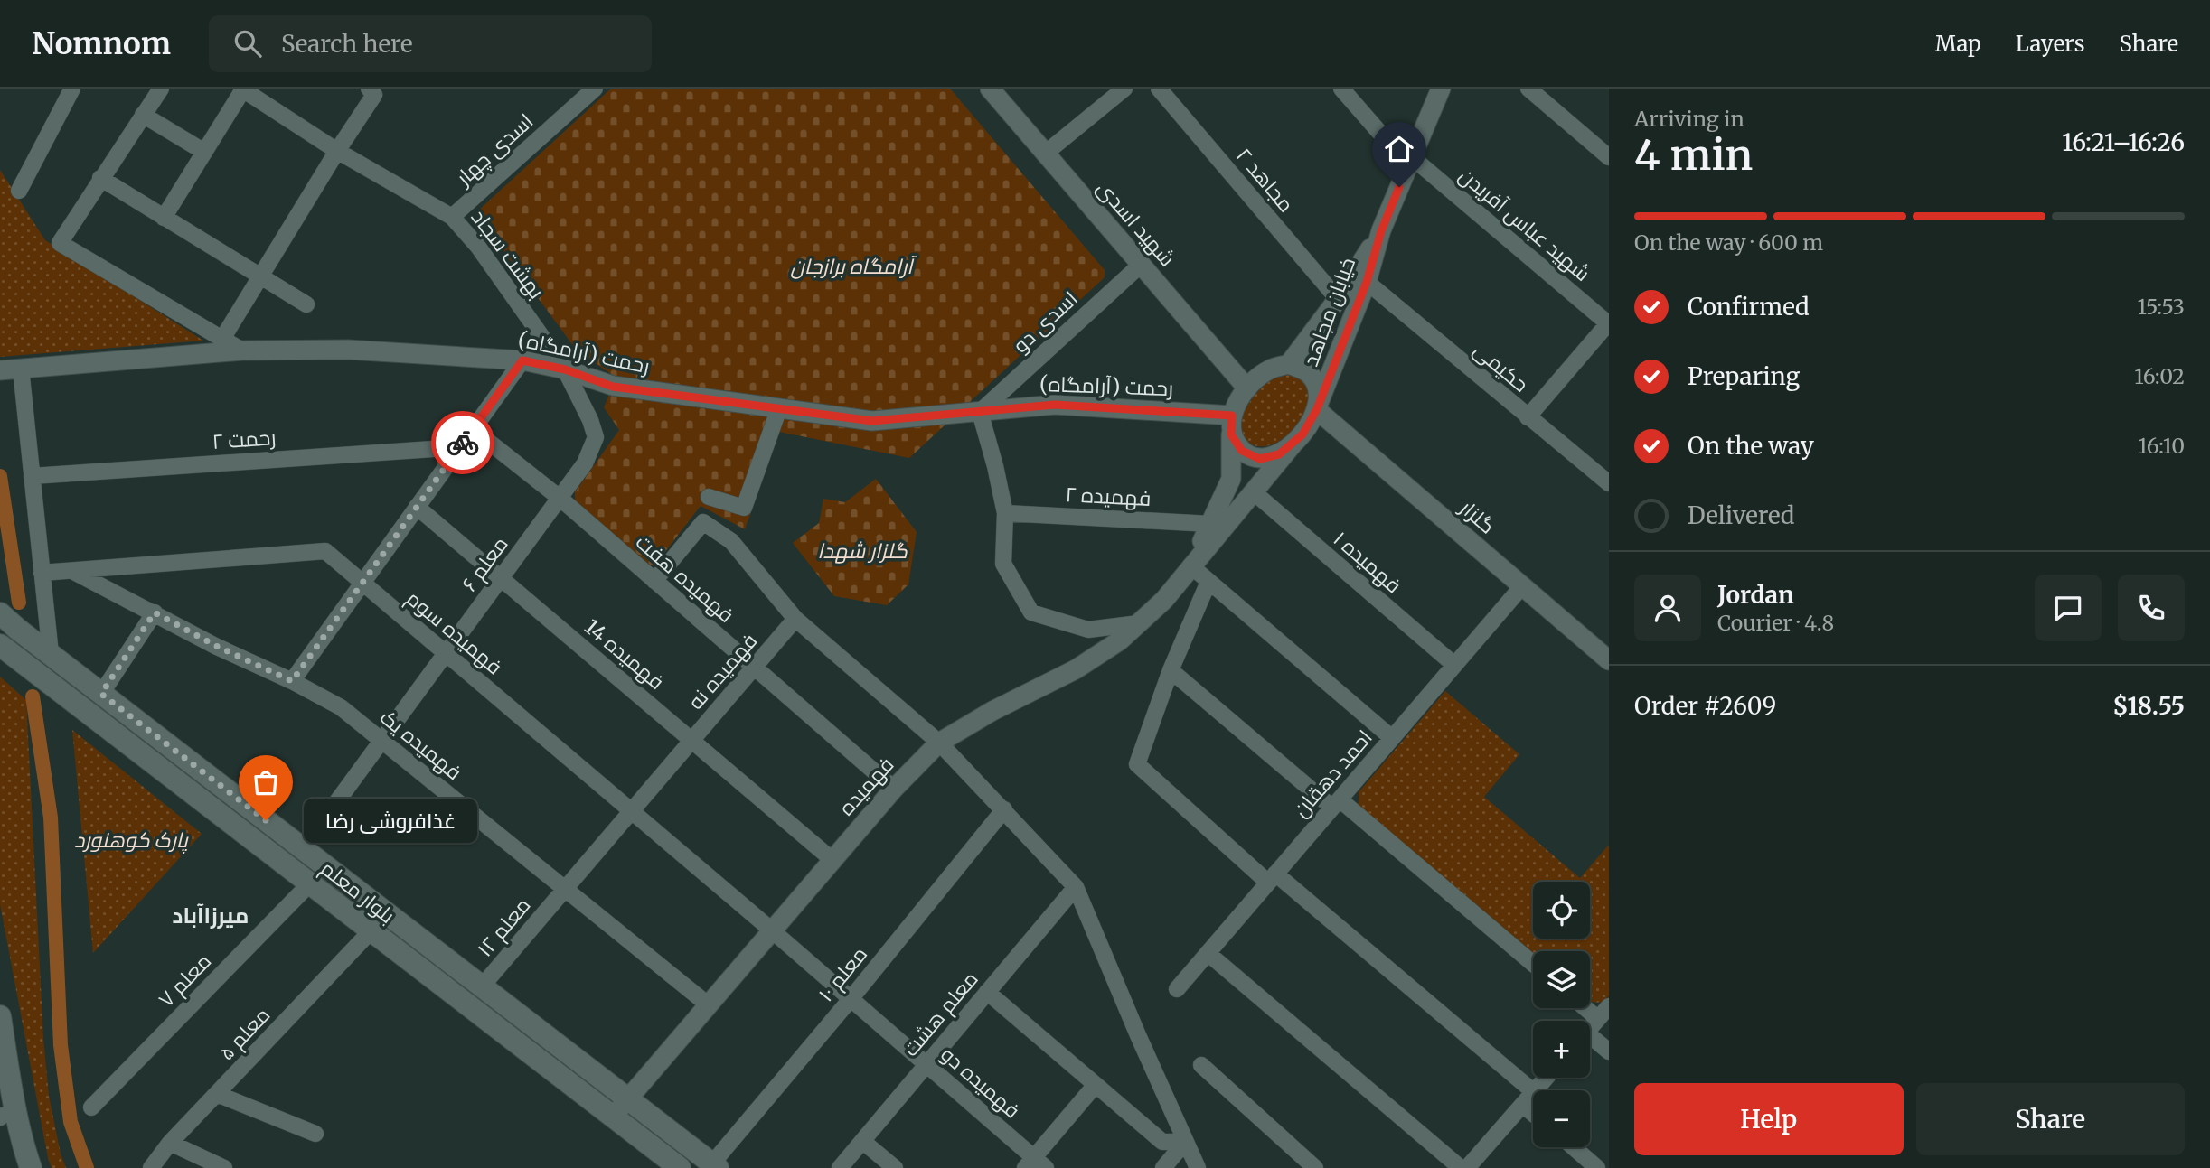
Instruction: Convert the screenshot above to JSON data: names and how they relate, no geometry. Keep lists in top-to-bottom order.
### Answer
{
  "streets": {
    "main road": ["بلوار معلم"],
    "street": [
      "اسدی چهار",
      "مجاهد ۲",
      "شهید اسدی",
      "شهید عباس آفریدن",
      "بهشت سجاد",
      "خیابان مجاهد",
      "اسدی دو",
      "رحمت (آرامگاه)",
      "حکیمی",
      "رحمت ۲",
      "فهمیده ۲",
      "گلزار",
      "فهمیده ۱",
      "معلم ۶",
      "فهمیده هفت",
      "فهمیده سوم",
      "فهمیده 14",
      "فهمیده نه",
      "فهمیده یک",
      "احمد دهقان",
      "فهمیده",
      "معلم ۱۲",
      "معلم ۱۰",
      "معلم ۷",
      "معلم هشت",
      "معلم ۵",
      "فهمیده دو"
    ]
  },
  "crossings": [
    ["اسدی چهار", "بهشت سجاد"],
    ["مجاهد ۲", "خیابان مجاهد"],
    ["شهید اسدی", "خیابان مجاهد"],
    ["شهید اسدی", "اسدی دو"],
    ["شهید اسدی", "رحمت (آرامگاه)"],
    ["شهید اسدی", "گلزار"],
    ["شهید عباس آفریدن", "خیابان مجاهد"],
    ["بهشت سجاد", "رحمت (آرامگاه)"],
    ["بهشت سجاد", "معلم ۶"],
    ["بهشت سجاد", "فهمیده هفت"],
    ["خیابان مجاهد", "رحمت (آرامگاه)"],
    ["خیابان مجاهد", "حکیمی"],
    ["خیابان مجاهد", "گلزار"],
    ["اسدی دو", "رحمت (آرامگاه)"],
    ["رحمت (آرامگاه)", "گلزار"],
    ["گلزار", "احمد دهقان"],
    ["فهمیده ۱", "احمد دهقان"],
    ["معلم ۶", "فهمیده هفت"],
    ["معلم ۶", "فهمیده سوم"],
    ["معلم ۶", "فهمیده 14"],
    ["معلم ۶", "فهمیده یک"],
    ["معلم ۶", "بلوار معلم"],
    ["فهمیده هفت", "فهمیده نه"],
    ["فهمیده هفت", "فهمیده"],
    ["فهمیده سوم", "فهمیده نه"],
    ["فهمیده سوم", "فهمیده یک"],
    ["فهمیده سوم", "فهمیده"],
    ["فهمیده سوم", "فهمیده دو"],
    ["فهمیده 14", "فهمیده نه"],
    ["فهمیده 14", "فهمیده"],
    ["فهمیده نه", "فهمیده یک"],
    ["فهمیده نه", "معلم ۱۲"],
    ["فهمیده یک", "فهمیده"],
    ["فهمیده یک", "معلم ۱۲"],
    ["فهمیده", "بلوار معلم"],
    ["فهمیده", "فهمیده دو"],
    ["بلوار معلم", "معلم ۱۲"],
    ["بلوار معلم", "معلم ۱۰"],
    ["بلوار معلم", "معلم ۷"],
    ["بلوار معلم", "معلم ۵"],
    ["معلم ۱۰", "فهمیده دو"],
    ["معلم هشت", "فهمیده دو"]
  ],
  "districts": ["میرزاآباد"],
  "parks": ["آرامگاه برازجان", "گلزار شهدا", "پارک کوهنورد"],
  "places": ["غذافروشی رضا"],
  "page": {
    "header": "Nomnom",
    "search": "Search here",
    "nav": ["Map", "Layers", "Share"],
    "heading": ["4 min", "Arriving in", "16:21–16:26"],
    "panel": [
      "Jordan",
      "Courier · 4.8",
      "Order #2609",
      "$18.55"
    ],
    "bar": "On the way · 600 m",
    "list": [
      ["Confirmed", "15:53"],
      ["Preparing", "16:02"],
      ["On the way", "16:10"],
      "Delivered"
    ],
    "bubble": "غذافروشی رضا",
    "map_buttons": ["+", "−"],
    "buttons": ["Help", "Share"]
  }
}
